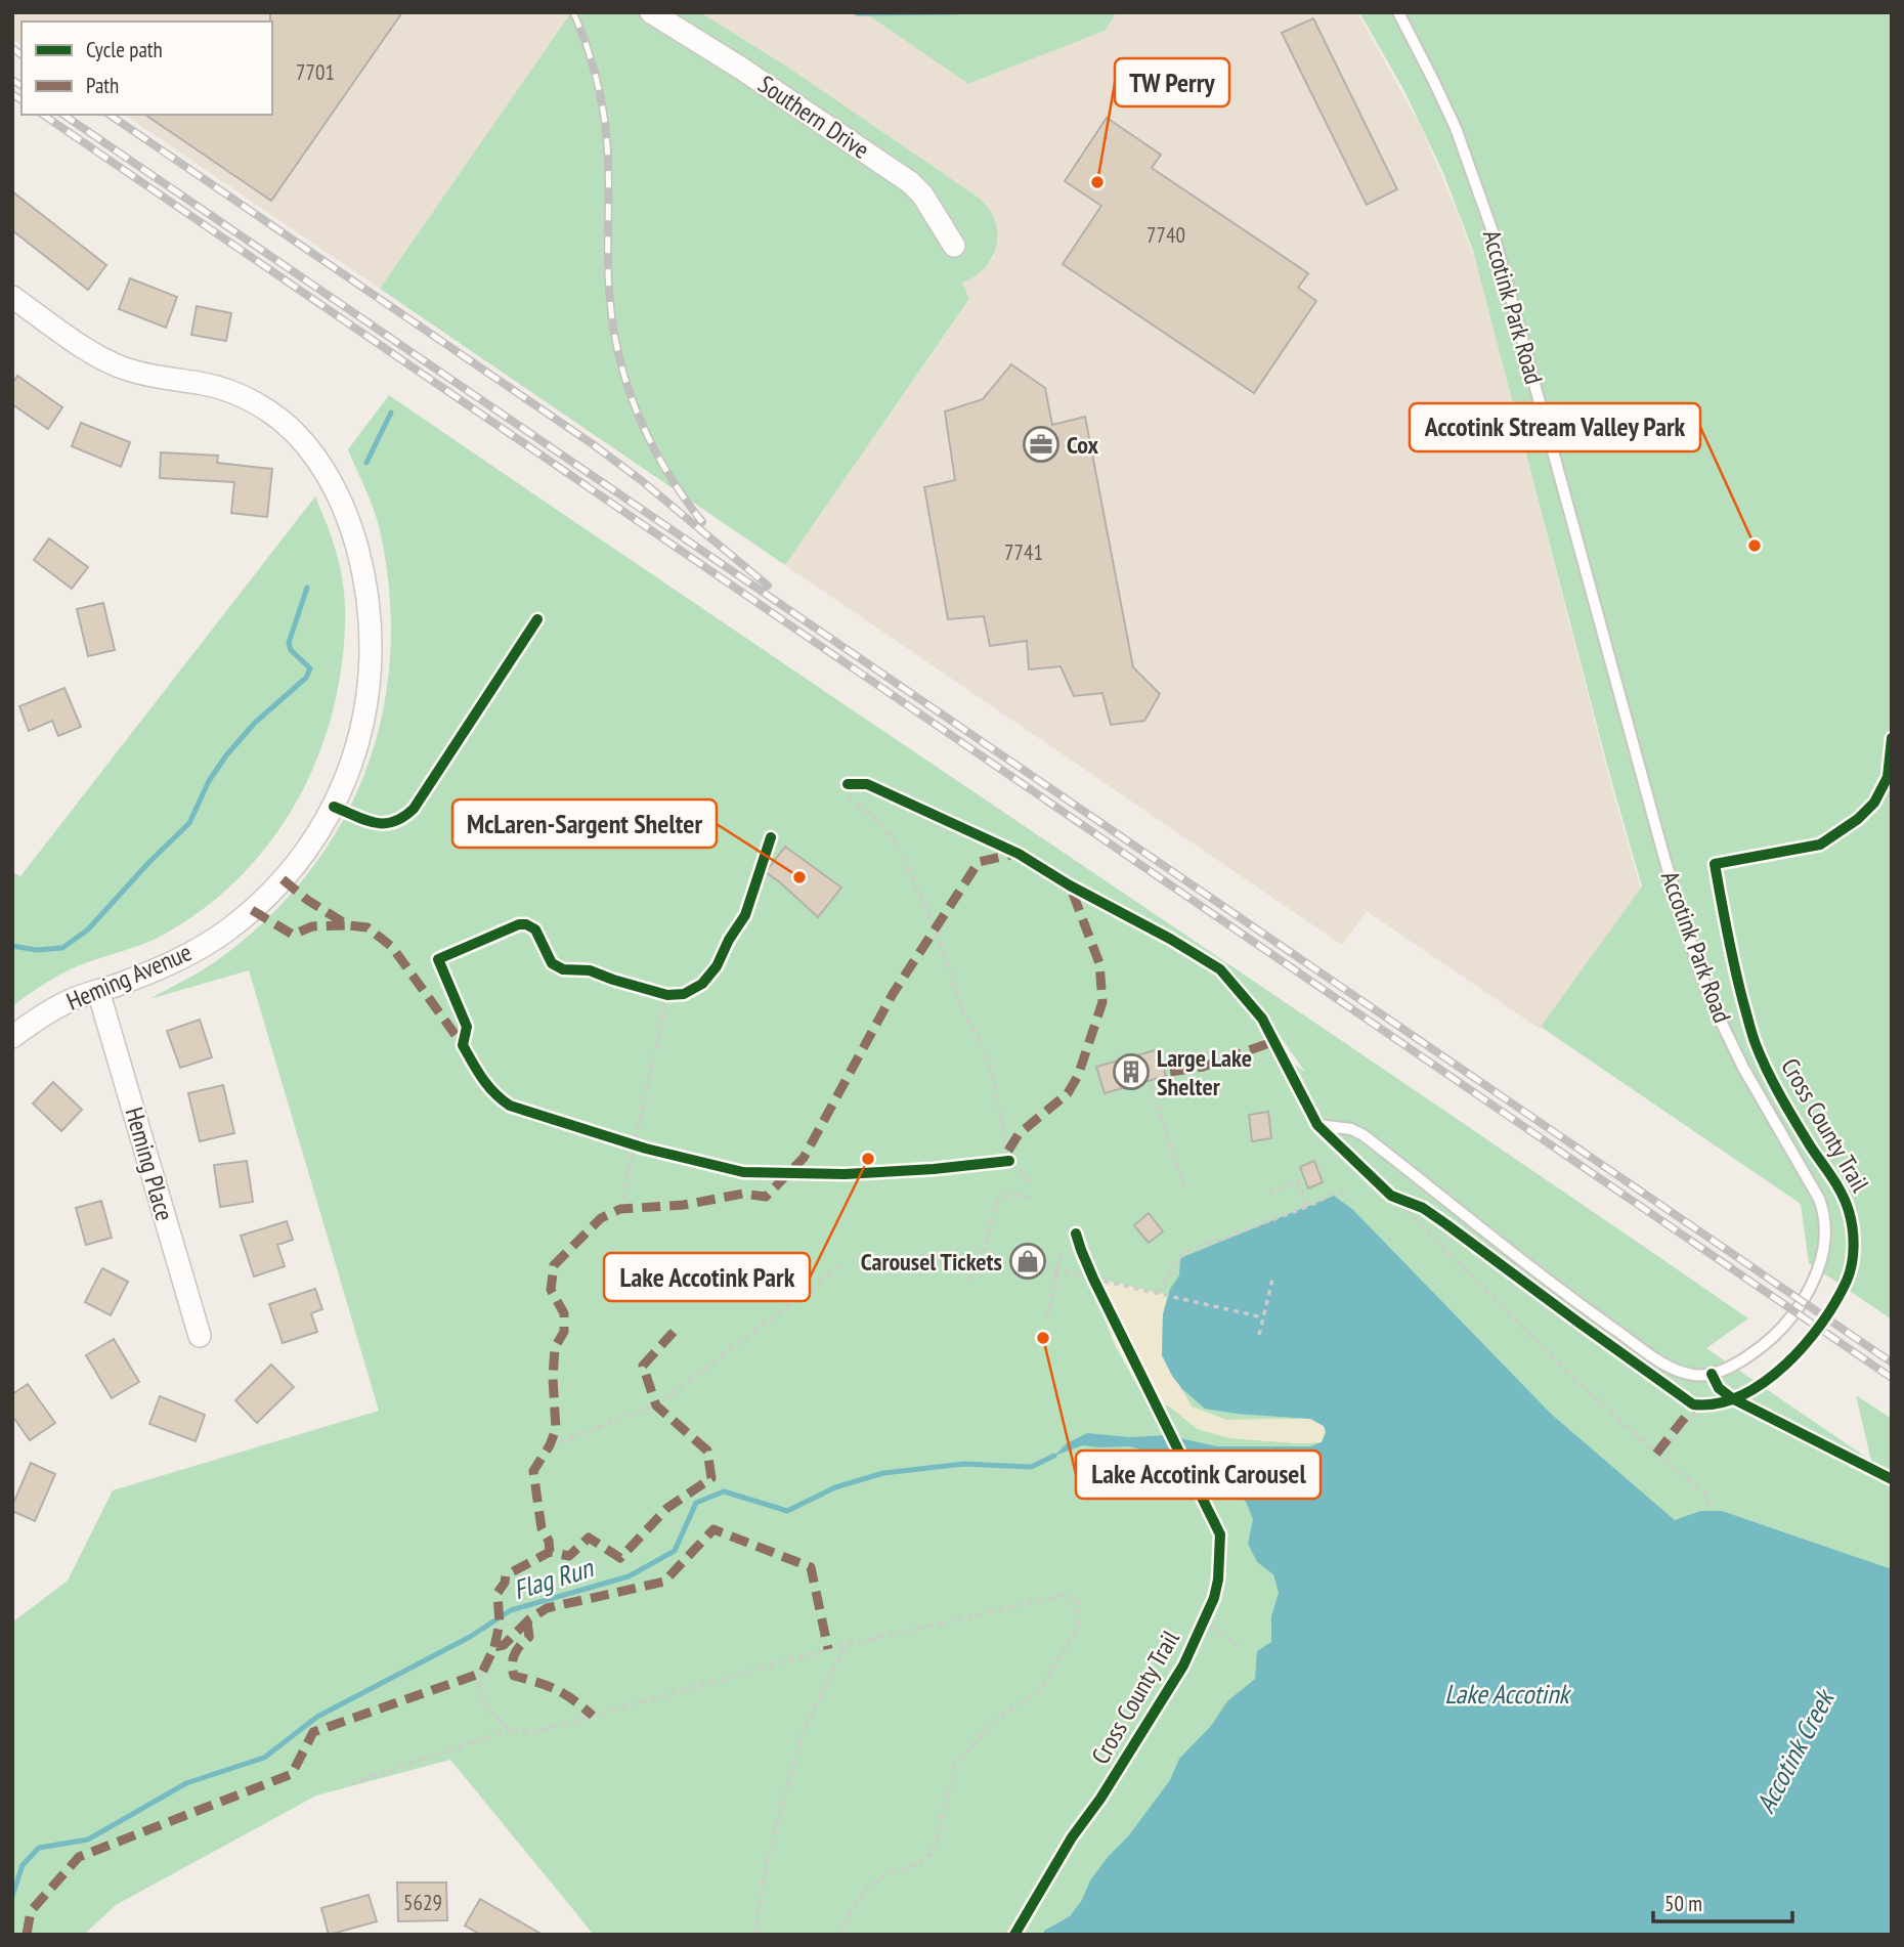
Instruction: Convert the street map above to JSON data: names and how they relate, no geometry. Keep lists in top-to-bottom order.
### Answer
{
  "streets": {
    "street": ["Southern Drive", "Heming Avenue", "Heming Place"],
    "lane": ["Accotink Park Road"],
    "cycle path": ["Cross County Trail"]
  },
  "crossings": [
    ["Heming Avenue", "Heming Place"]
  ],
  "water": ["Flag Run", "Lake Accotink", "Accotink Creek"],
  "places": {
    "other": [
      "TW Perry",
      "Accotink Stream Valley Park",
      "McLaren-Sargent Shelter",
      "Lake Accotink Park",
      "Lake Accotink Carousel"
    ],
    "office": ["Cox"],
    "building": ["Large Lake Shelter"],
    "shop": ["Carousel Tickets"]
  },
  "house_numbers": [
    "7701",
    "7740",
    "7741",
    "5629"
  ],
  "legend": ["Cycle path", "Path"],
  "scale_bar": "50 m"
}
